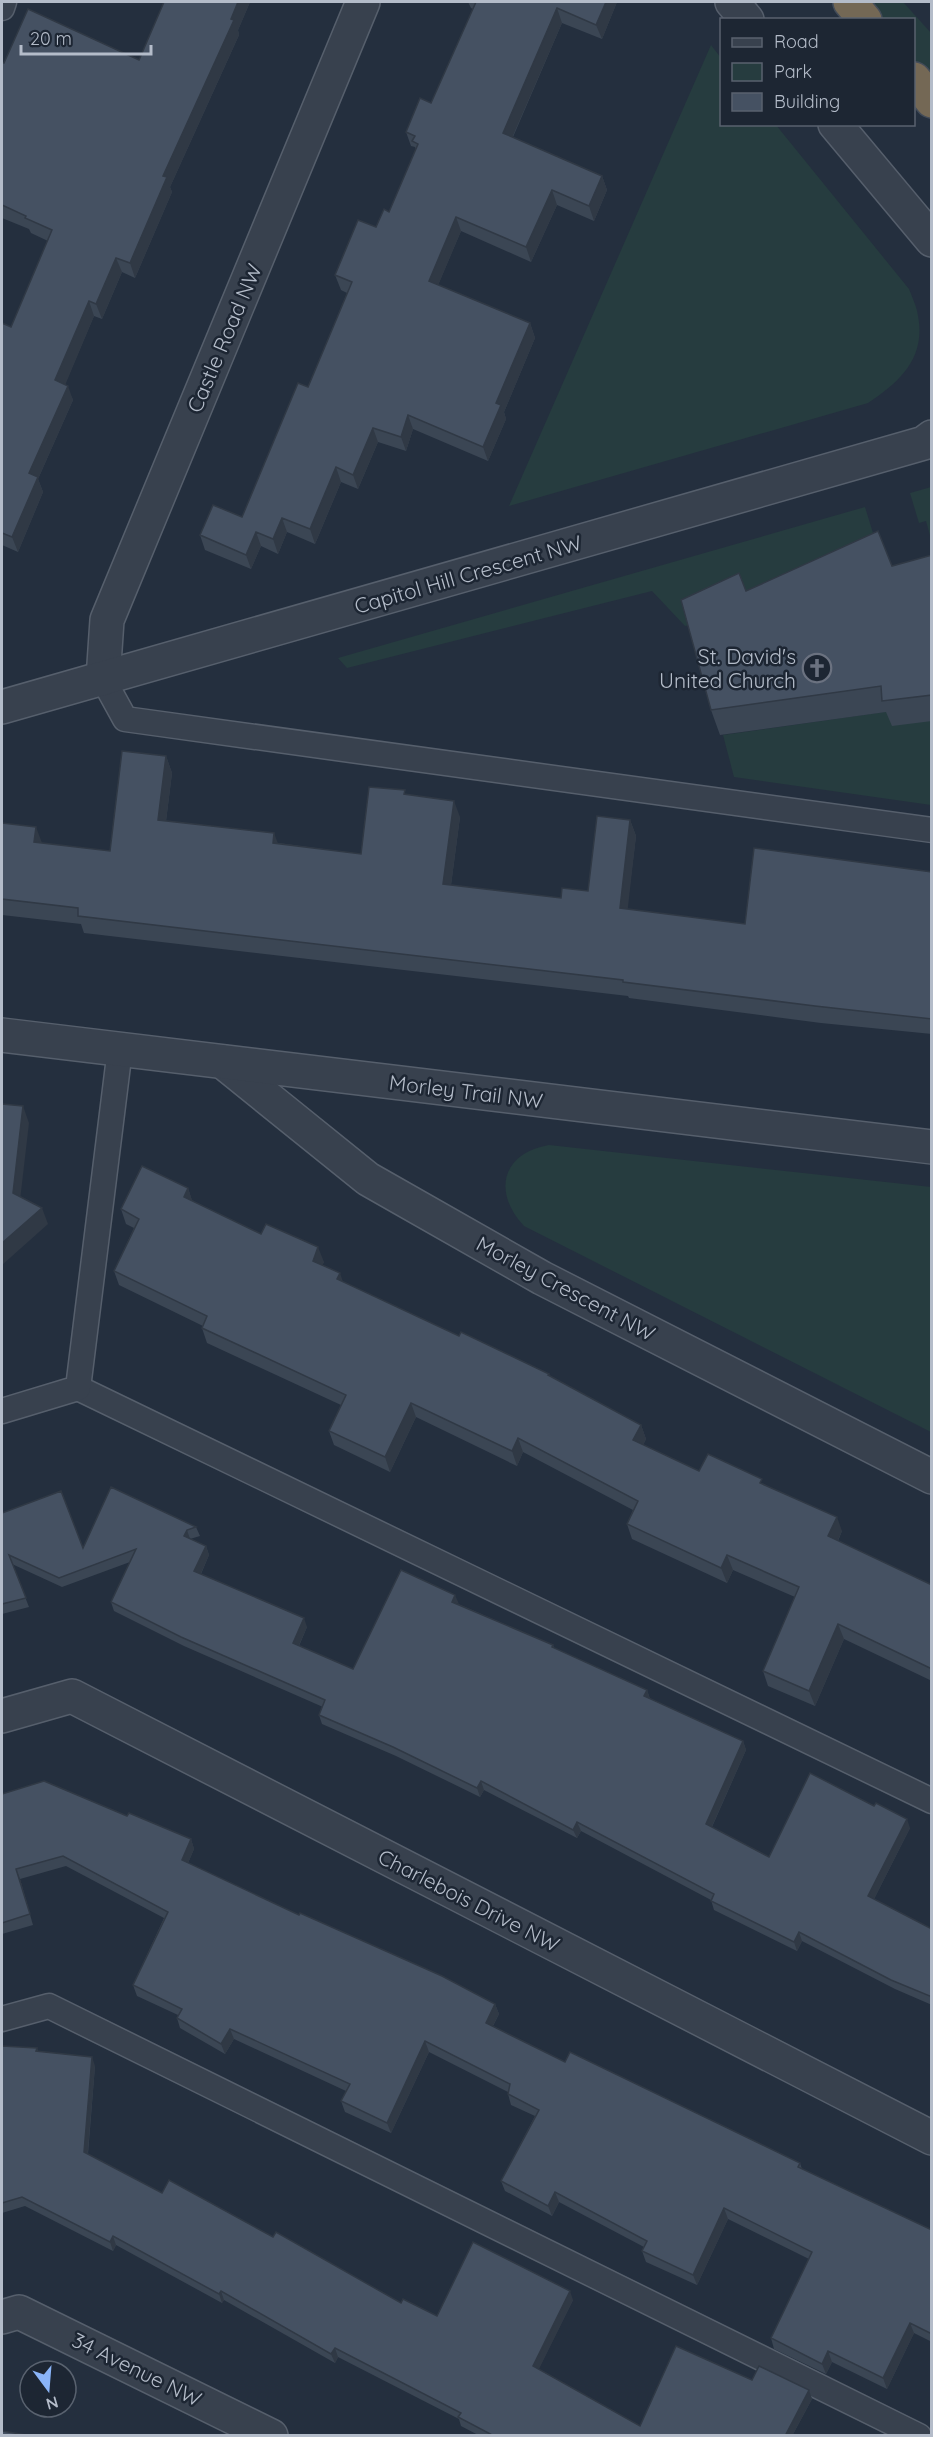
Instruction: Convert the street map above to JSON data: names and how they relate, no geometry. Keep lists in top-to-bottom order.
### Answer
{
  "streets": {
    "street": [
      "Castle Road NW",
      "Capitol Hill Crescent NW",
      "Morley Trail NW",
      "Morley Crescent NW",
      "Charlebois Drive NW",
      "34 Avenue NW"
    ]
  },
  "crossings": [
    ["Castle Road NW", "Capitol Hill Crescent NW"],
    ["Morley Trail NW", "Morley Crescent NW"]
  ],
  "places": {
    "church": ["St. David's United Church"]
  },
  "legend": ["Road", "Park", "Building"],
  "scale_bar": "20 m",
  "north": "bottom"
}
